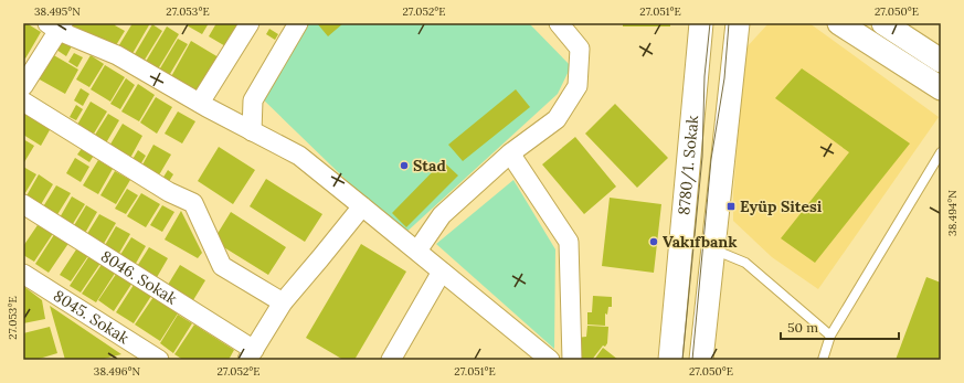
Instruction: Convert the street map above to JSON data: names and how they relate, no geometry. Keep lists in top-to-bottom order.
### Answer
{
  "streets": {
    "street": ["8780/1. Sokak", "8046. Sokak", "8045. Sokak"]
  },
  "places": {
    "other": ["Stad", "Vakıfbank"],
    "transit": ["Eyüp Sitesi"]
  },
  "scale_bar": "50 m",
  "coordinates": [
    "38.495°N",
    "27.053°E",
    "27.052°E",
    "27.051°E",
    "27.050°E",
    "38.494°N",
    "38.496°N"
  ]
}
